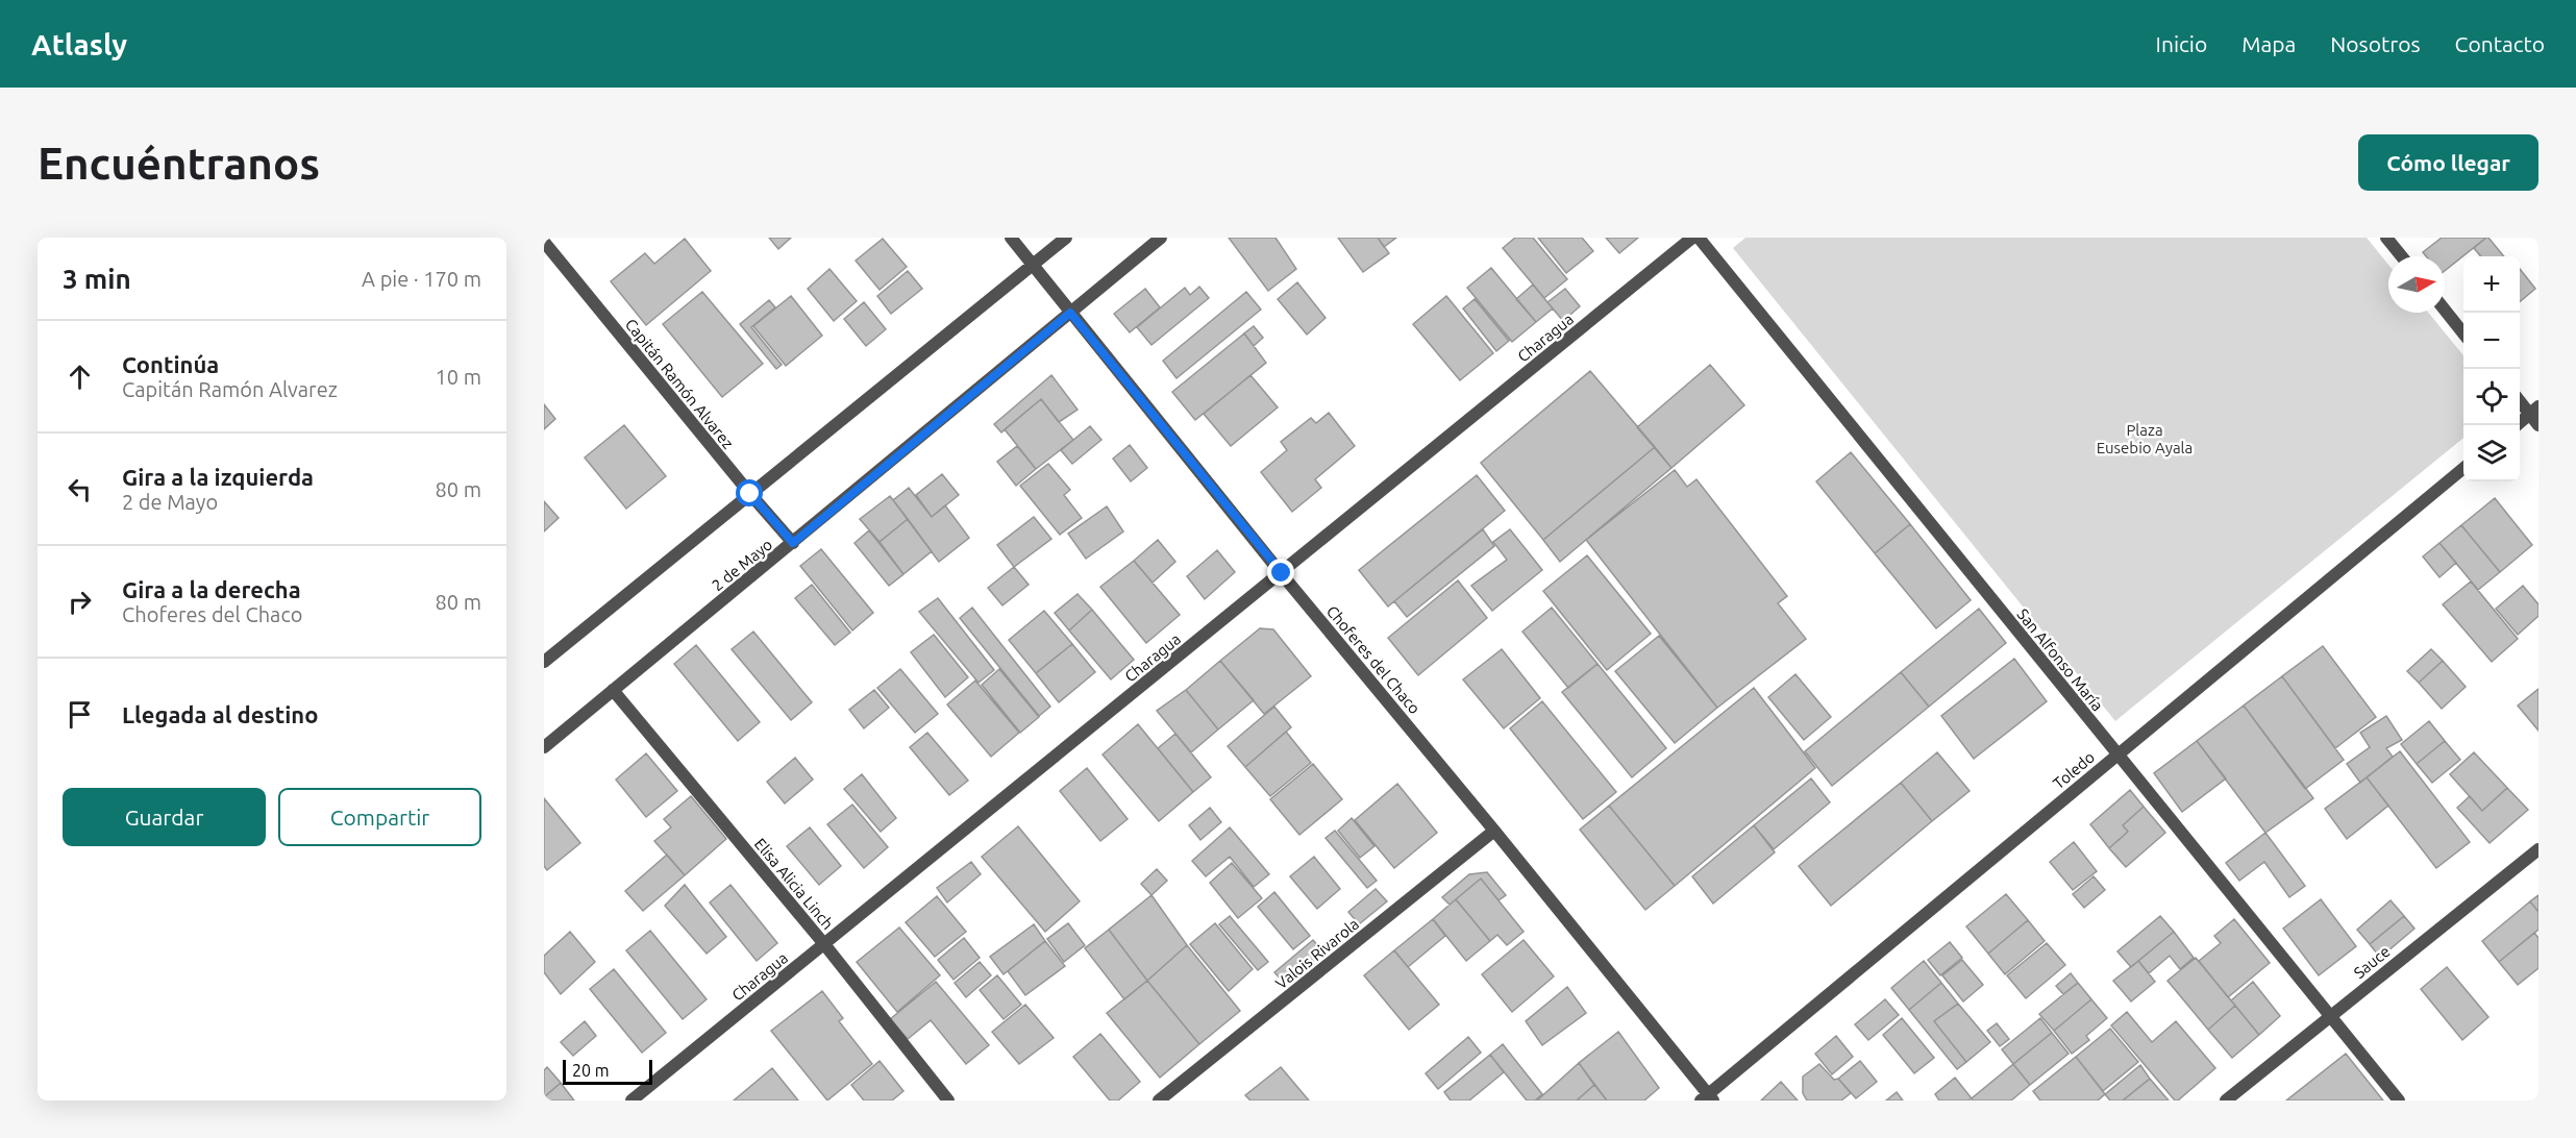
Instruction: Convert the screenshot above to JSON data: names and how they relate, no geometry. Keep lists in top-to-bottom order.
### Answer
{
  "streets": {
    "street": [
      "Charagua",
      "Capitán Ramón Alvarez",
      "2 de Mayo",
      "Choferes del Chaco",
      "San Alfonso María",
      "Toledo",
      "Elisa Alicia Linch",
      "Valois Rivarola",
      "Sauce"
    ]
  },
  "crossings": [
    ["Charagua", "Choferes del Chaco"],
    ["Charagua", "Elisa Alicia Linch"],
    ["Capitán Ramón Alvarez", "2 de Mayo"],
    ["2 de Mayo", "Choferes del Chaco"],
    ["2 de Mayo", "Elisa Alicia Linch"],
    ["Choferes del Chaco", "Toledo"],
    ["Choferes del Chaco", "Valois Rivarola"],
    ["San Alfonso María", "Toledo"],
    ["San Alfonso María", "Sauce"]
  ],
  "parks": ["Plaza Eusebio Ayala"],
  "scale_bar": "20 m",
  "north": "right",
  "page": {
    "header": "Atlasly",
    "nav": [
      "Inicio",
      "Mapa",
      "Nosotros",
      "Contacto"
    ],
    "buttons": [
      "Cómo llegar",
      ["Guardar", "Compartir"]
    ],
    "title": "Encuéntranos",
    "heading": ["3 min", "A pie · 170 m"],
    "map_buttons": ["+", "−"],
    "list": [
      ["Continúa", "Capitán Ramón Alvarez", "10 m"],
      ["Gira a la izquierda", "2 de Mayo", "80 m"],
      ["Gira a la derecha", "Choferes del Chaco", "80 m"],
      "Llegada al destino"
    ],
    "scale": "20 m"
  }
}
